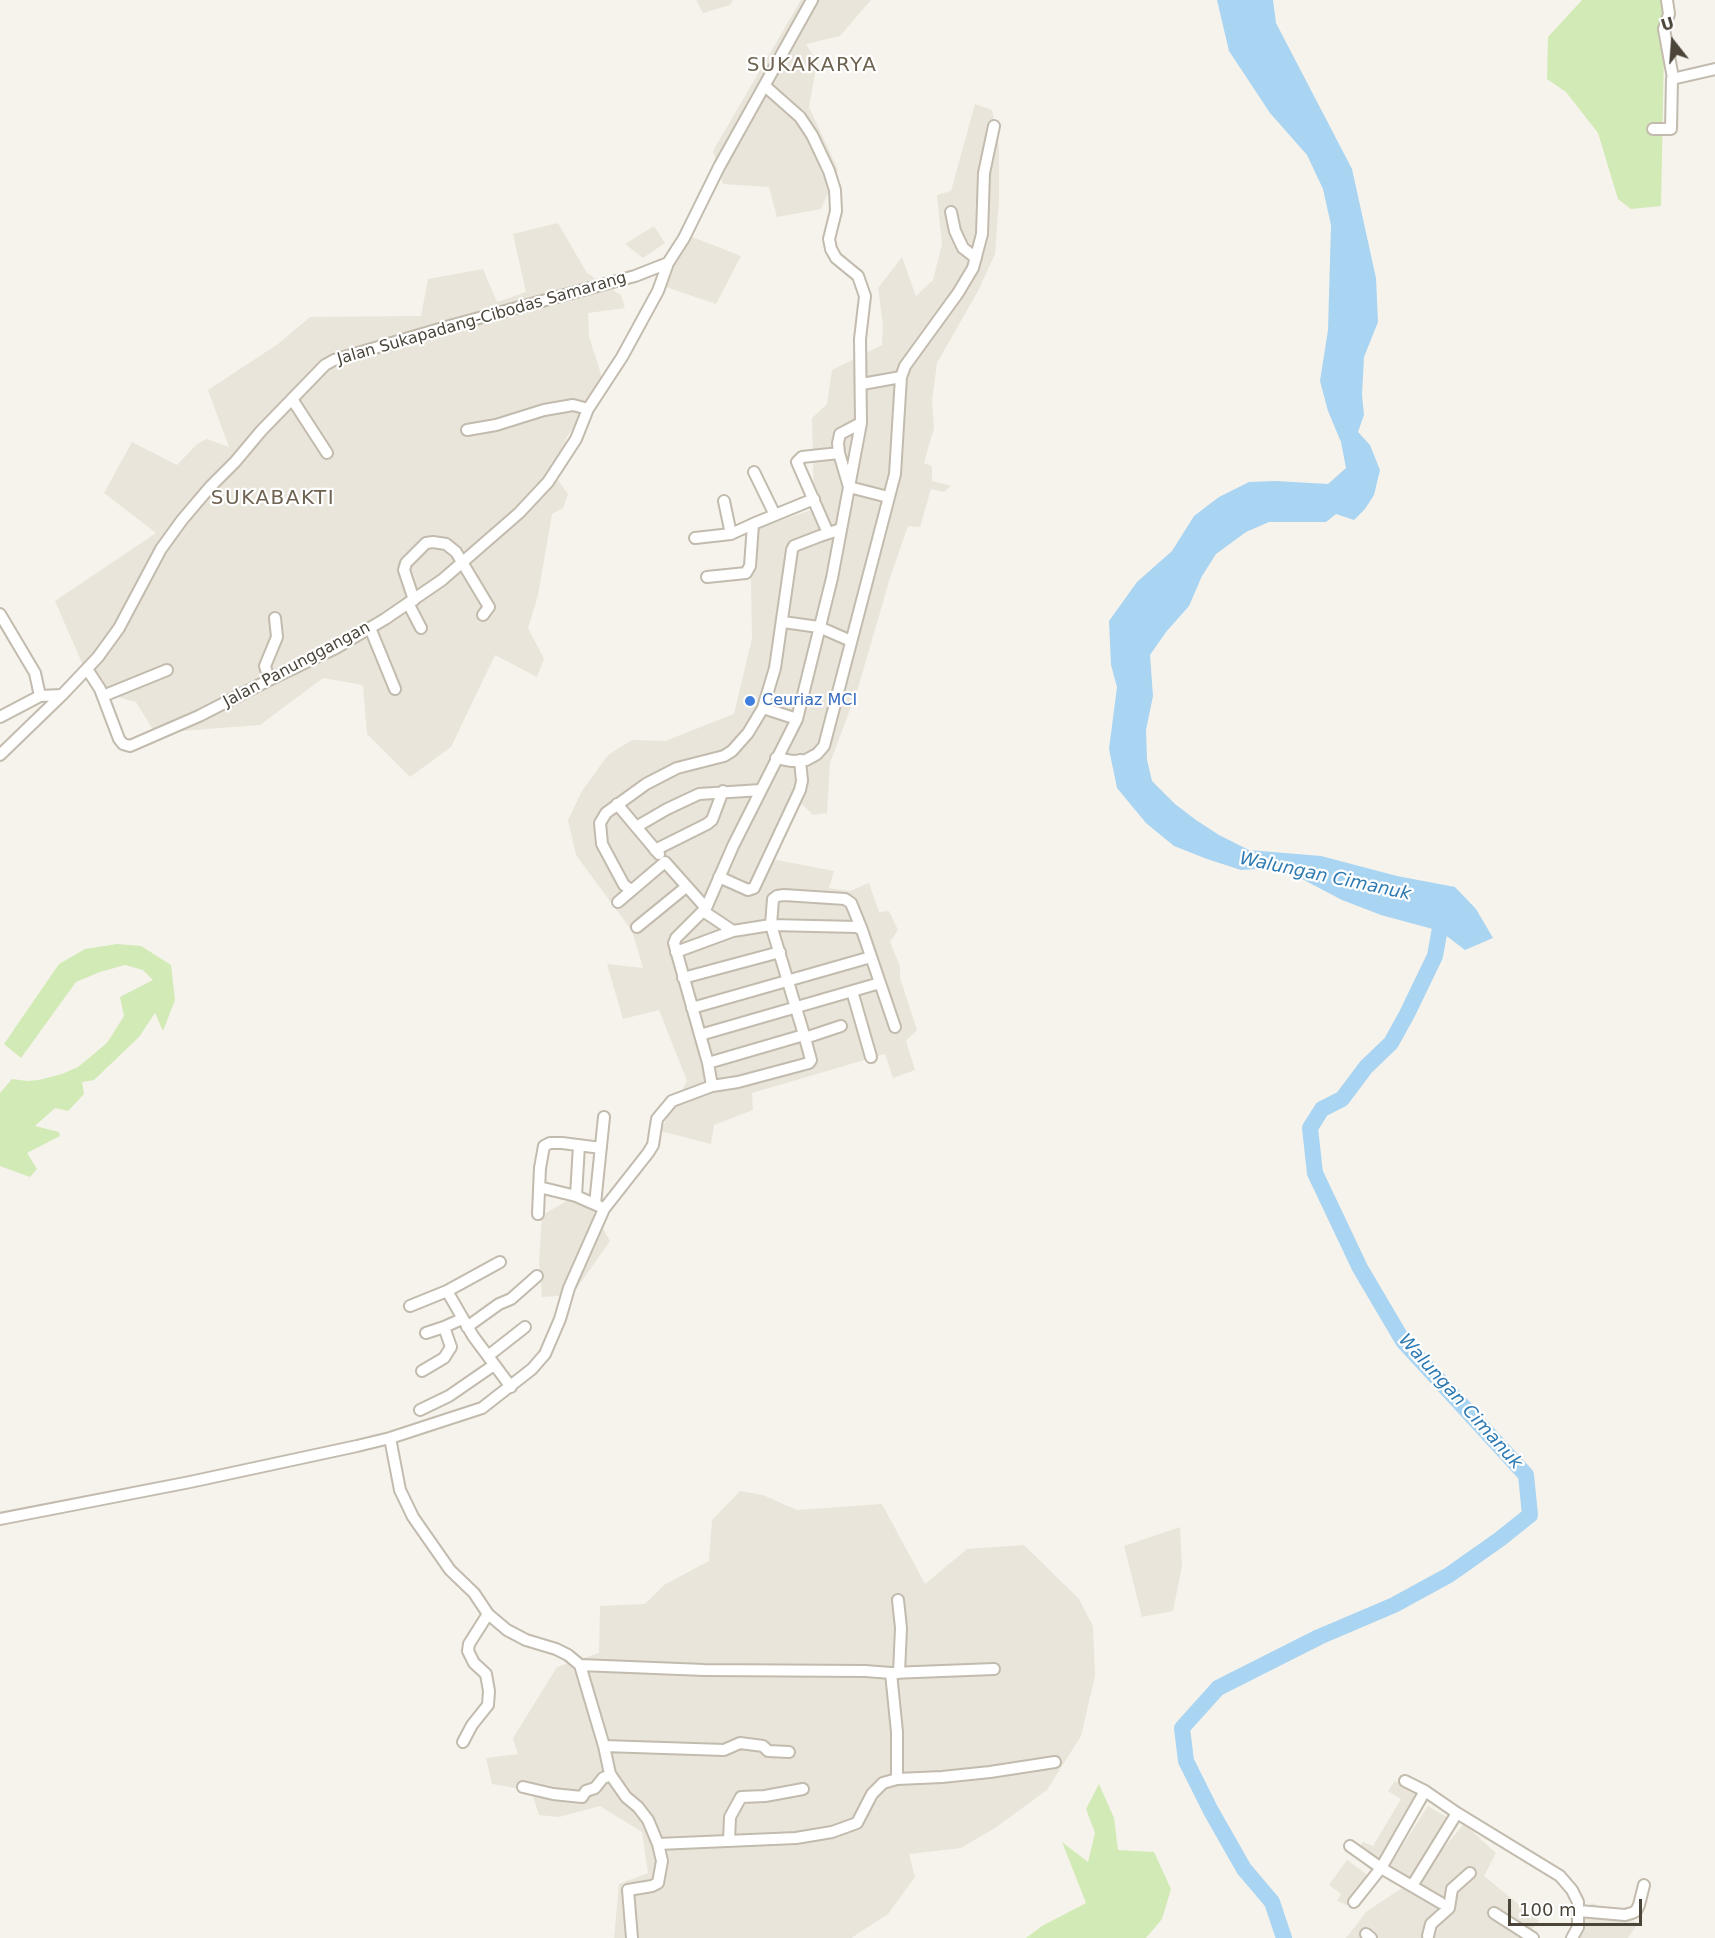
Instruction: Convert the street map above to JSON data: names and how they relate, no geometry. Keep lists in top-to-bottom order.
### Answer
{
  "streets": {
    "street": ["Jalan Sukapadang-Cibodas Samarang", "Jalan Panunggangan"]
  },
  "crossings": [
    ["Jalan Sukapadang-Cibodas Samarang", "Jalan Panunggangan"]
  ],
  "districts": ["SUKAKARYA", "SUKABAKTI"],
  "water": ["Walungan Cimanuk"],
  "places": ["Ceuriaz MCI"],
  "scale_bar": "100 m",
  "north": "top"
}
